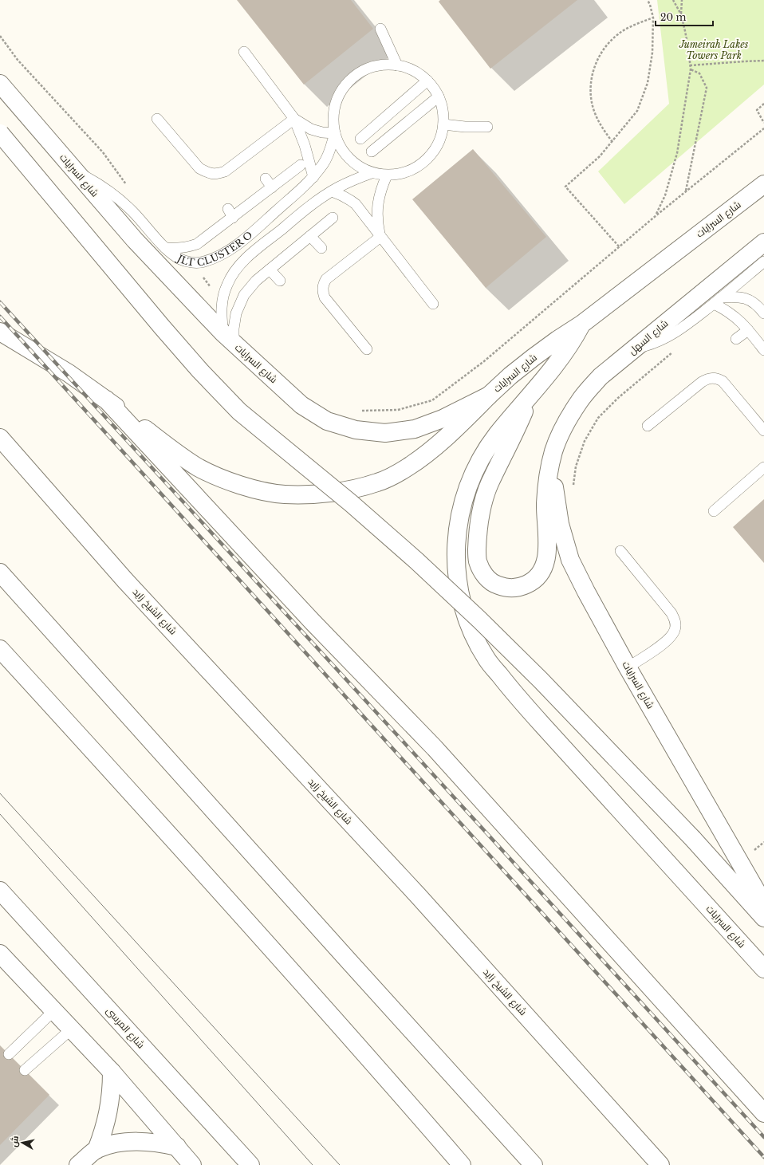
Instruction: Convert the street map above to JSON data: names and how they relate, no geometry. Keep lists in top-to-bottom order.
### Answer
{
  "streets": {
    "main road": [
      "شارع السرايات",
      "شارع السهل",
      "شارع الشيخ زايد",
      "شارع المرسى"
    ],
    "lane": ["JLT CLUSTER O"]
  },
  "crossings": [
    ["شارع السرايات", "JLT CLUSTER O"],
    ["شارع السرايات", "شارع السهل"]
  ],
  "parks": ["Jumeirah Lakes Towers Park"],
  "scale_bar": "20 m",
  "north": "left"
}
